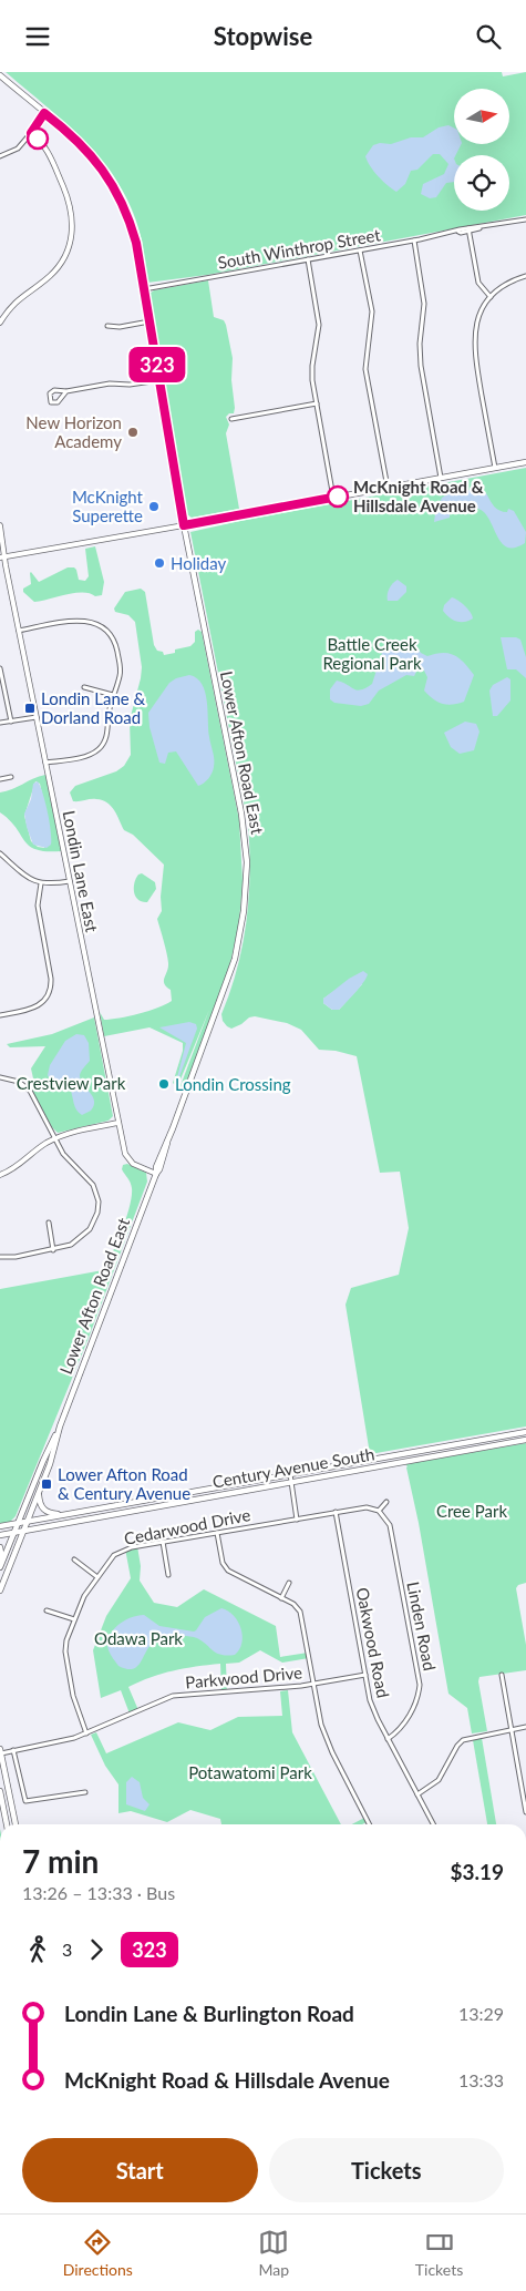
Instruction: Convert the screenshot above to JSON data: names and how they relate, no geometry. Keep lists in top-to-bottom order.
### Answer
{
  "streets": {
    "main road": ["Lower Afton Road East", "Century Avenue South"],
    "street": [
      "South Winthrop Street",
      "Londin Lane East",
      "Cedarwood Drive",
      "Linden Road",
      "Oakwood Road",
      "Parkwood Drive"
    ]
  },
  "crossings": [
    ["South Winthrop Street", "Lower Afton Road East"],
    ["Lower Afton Road East", "Londin Lane East"],
    ["Lower Afton Road East", "Century Avenue South"],
    ["Cedarwood Drive", "Linden Road"],
    ["Cedarwood Drive", "Oakwood Road"],
    ["Cedarwood Drive", "Parkwood Drive"],
    ["Linden Road", "Oakwood Road"],
    ["Oakwood Road", "Parkwood Drive"]
  ],
  "parks": [
    "Battle Creek Regional Park",
    "Crestview Park",
    "Cree Park",
    "Odawa Park",
    "Potawatomi Park"
  ],
  "places": {
    "other": [
      "New Horizon Academy",
      "McKnight Road & Hillsdale Avenue",
      "McKnight Superette",
      "Holiday",
      "Londin Crossing"
    ],
    "transit": ["Londin Lane & Dorland Road", "Lower Afton Road & Century Avenue"]
  },
  "lines": ["bus line 323"],
  "north": "right",
  "page": {
    "header": "Stopwise",
    "on_map": "323",
    "heading": ["7 min", "13:26 – 13:33 · Bus", "$3.19"],
    "legs": ["3", "323"],
    "list": [
      {
        "name": "Londin Lane & Burlington Road",
        "value": "13:29"
      },
      {
        "name": "McKnight Road & Hillsdale Avenue",
        "value": "13:33"
      }
    ],
    "buttons": ["Start", "Tickets"],
    "tabs": ["Directions", "Map", "Tickets"]
  }
}
